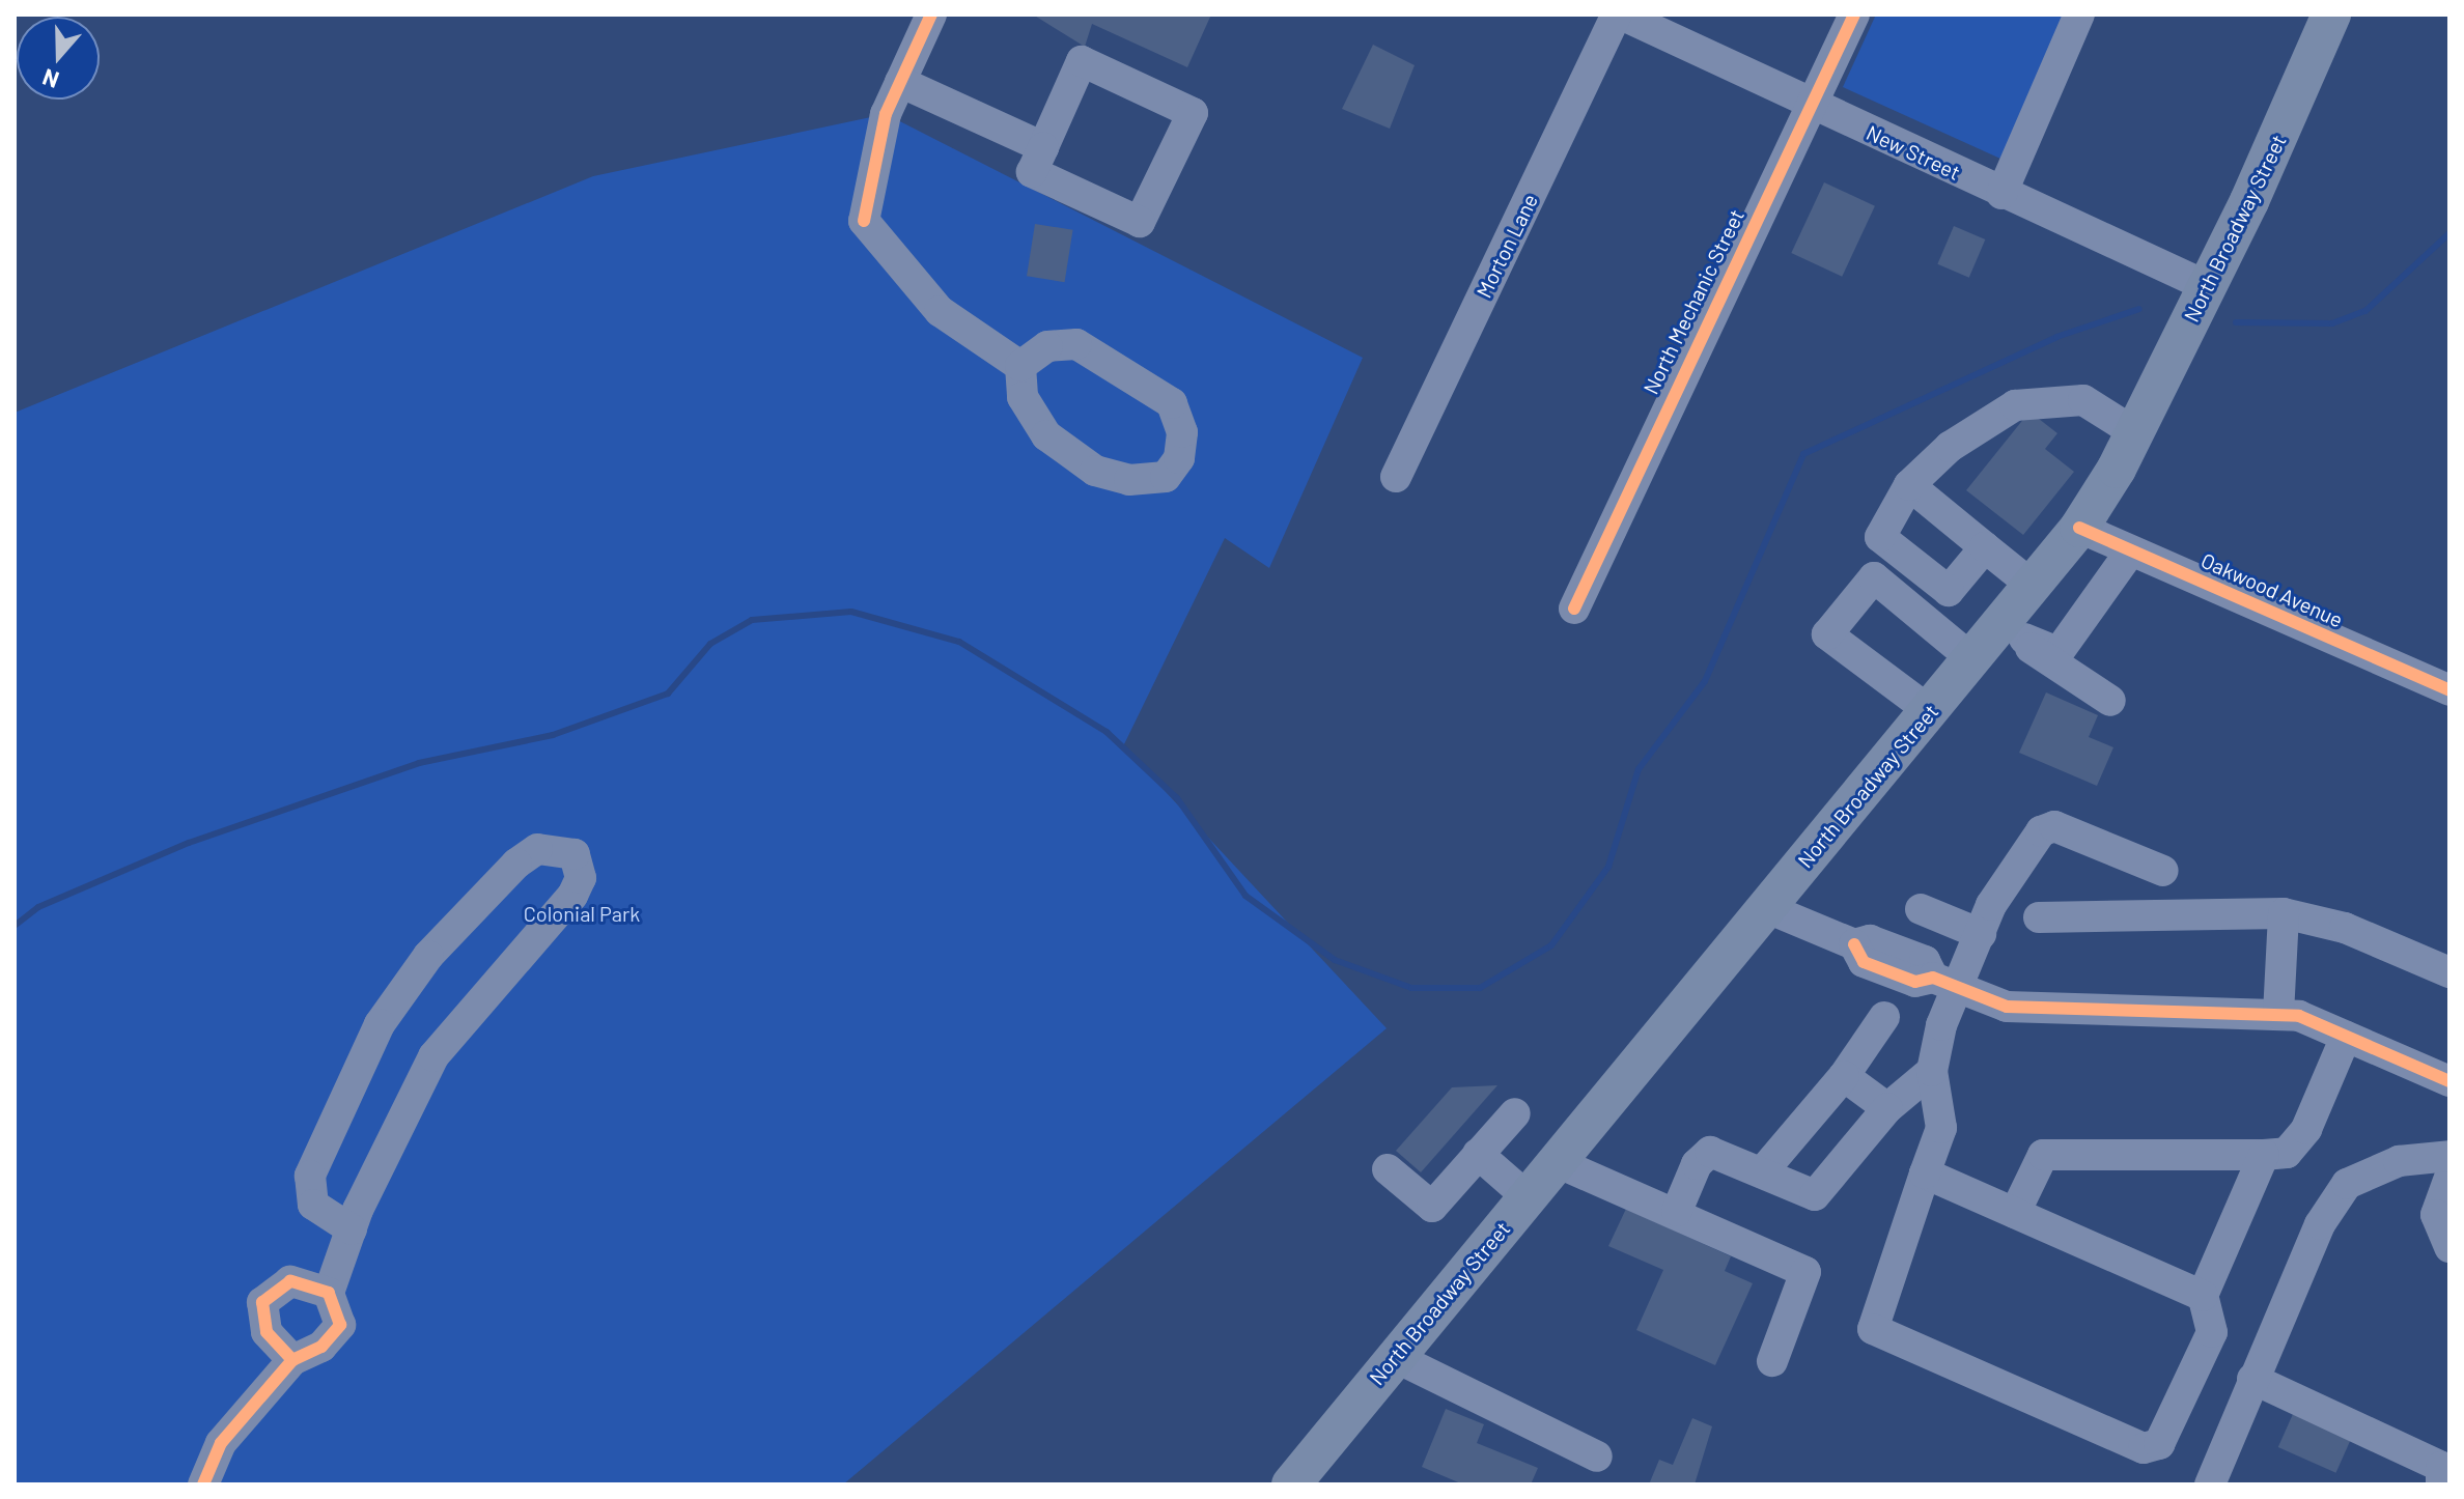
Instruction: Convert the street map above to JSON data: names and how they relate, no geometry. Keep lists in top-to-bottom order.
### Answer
{
  "streets": {
    "main road": ["North Broadway Street"],
    "street": [
      "New Street",
      "Morton Lane",
      "North Mechanic Street",
      "Oakwood Avenue"
    ]
  },
  "crossings": [
    ["New Street", "North Broadway Street"],
    ["New Street", "Morton Lane"],
    ["New Street", "North Mechanic Street"],
    ["North Broadway Street", "Oakwood Avenue"]
  ],
  "parks": ["Colonial Park"],
  "north": "bottom"
}
